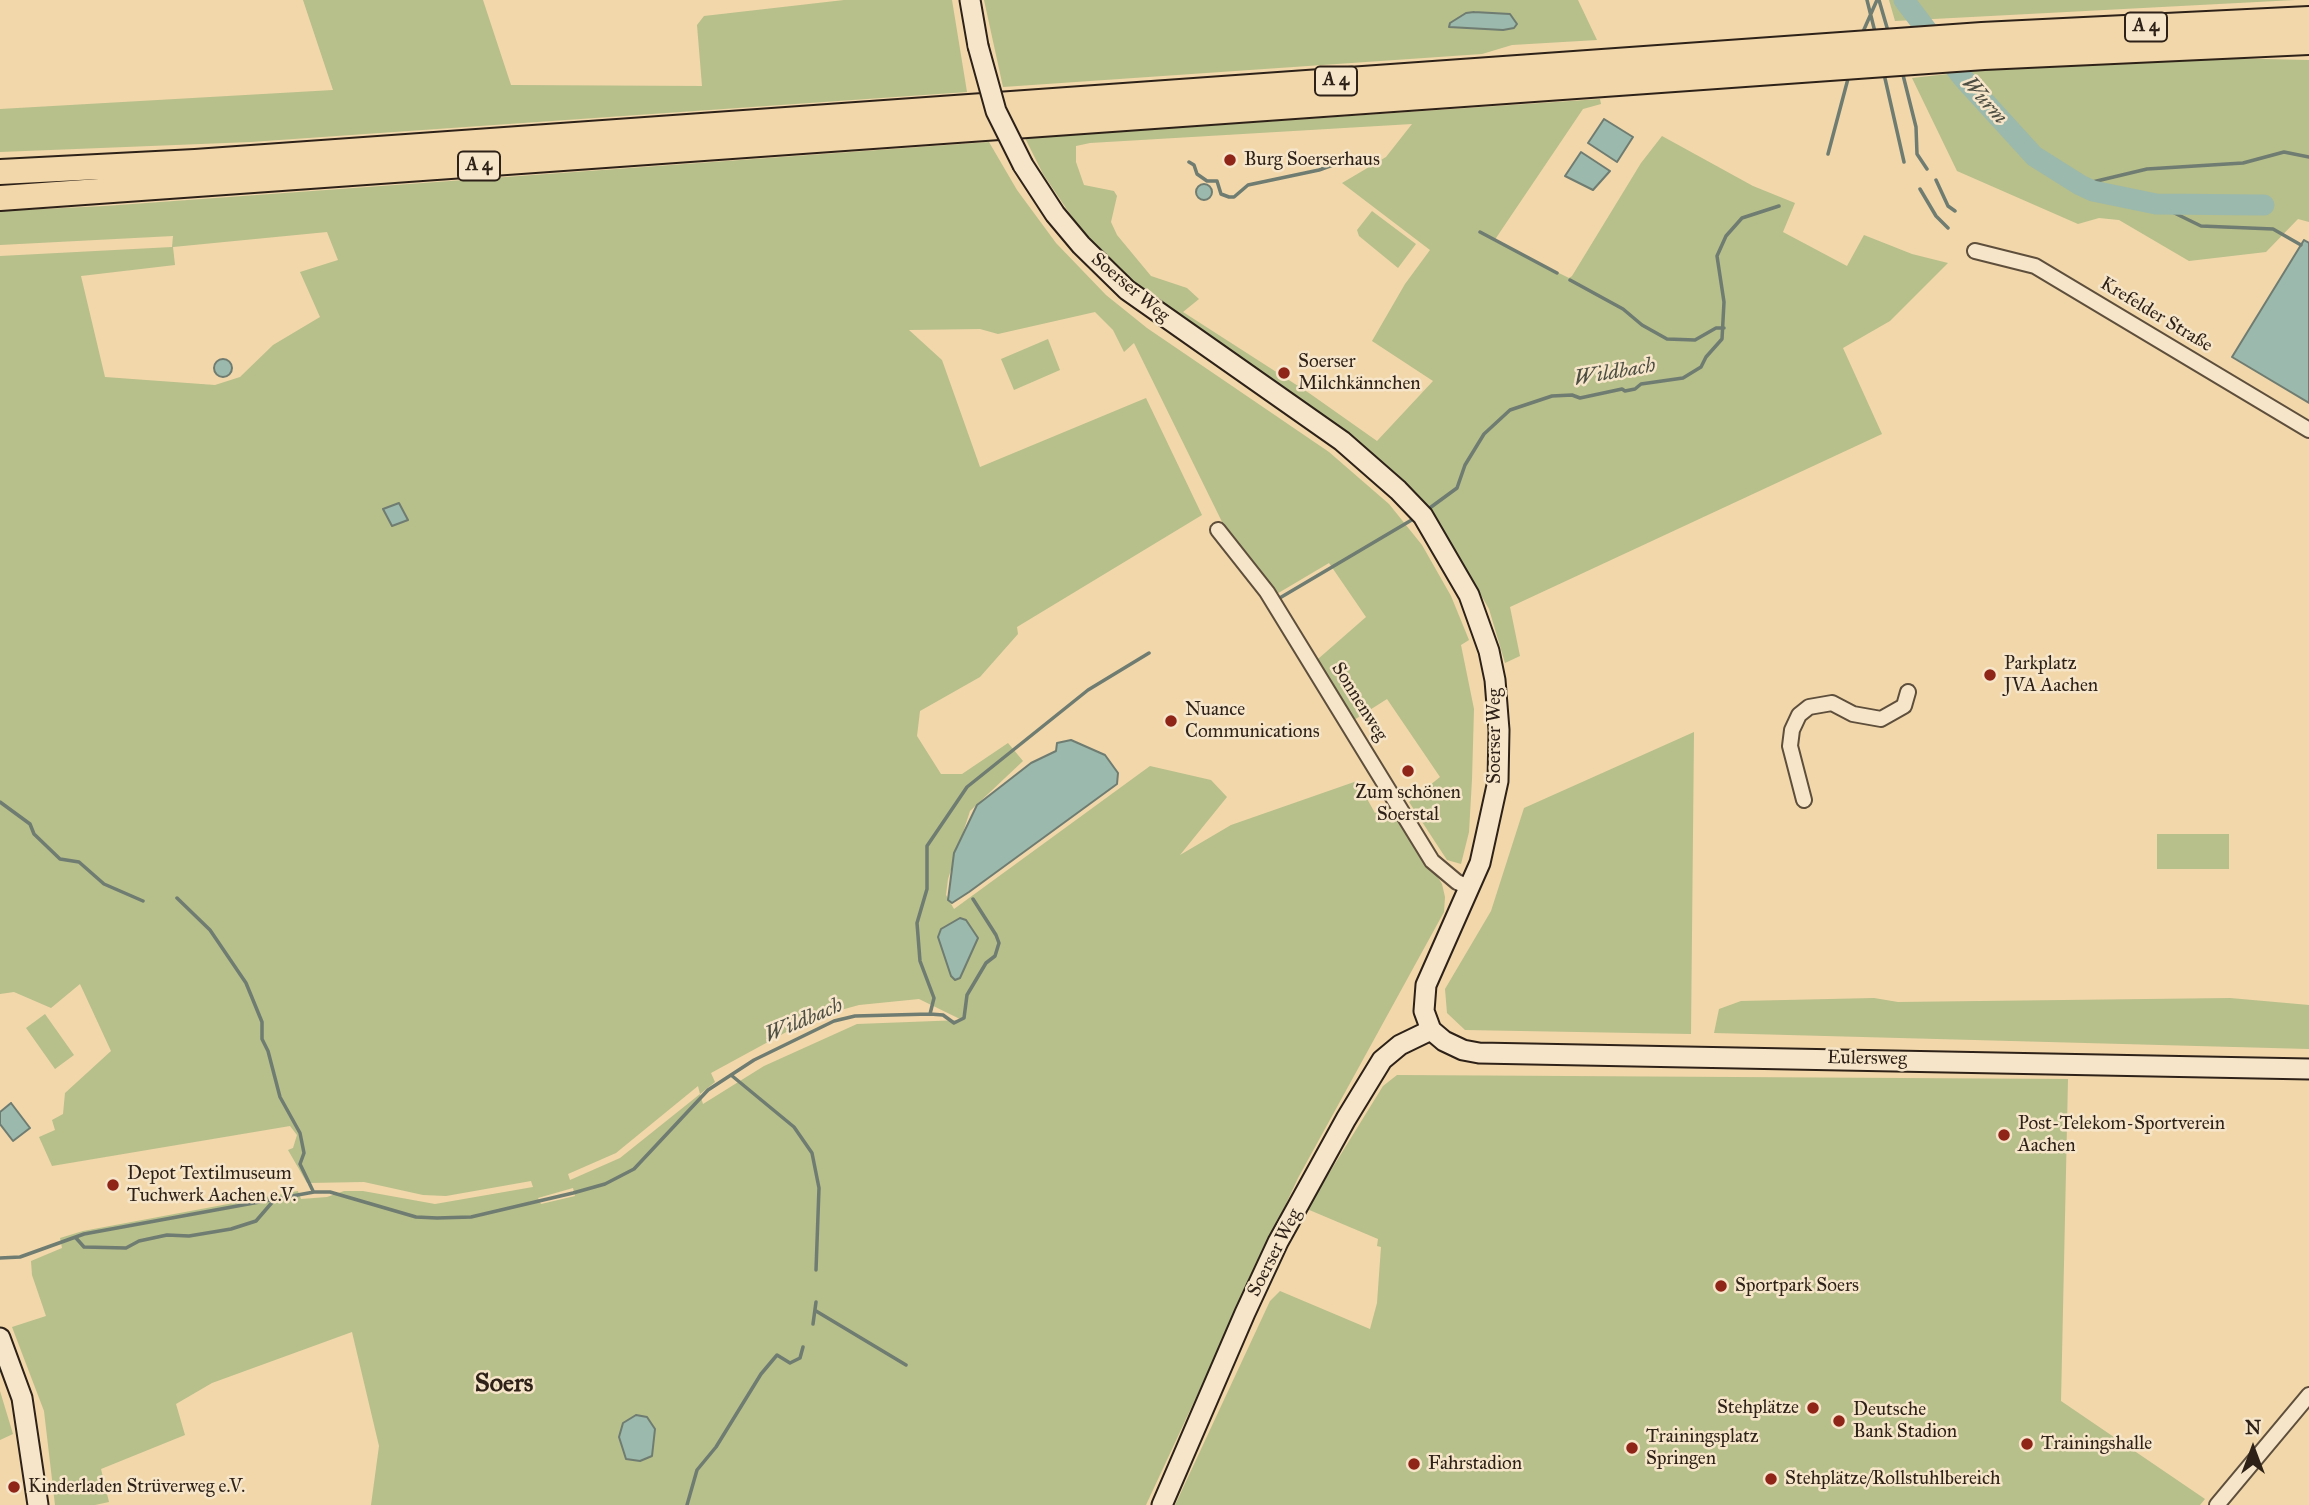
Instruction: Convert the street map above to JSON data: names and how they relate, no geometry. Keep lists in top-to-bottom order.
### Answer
{
  "streets": {
    "highway": ["A 4"],
    "main road": ["Soerser Weg", "Eulersweg"],
    "street": ["Krefelder Straße", "Sonnenweg"]
  },
  "crossings": [
    ["Soerser Weg", "Sonnenweg"],
    ["Soerser Weg", "Eulersweg"]
  ],
  "districts": ["Soers"],
  "water": ["Wurm", "Wildbach"],
  "places": [
    "Burg Soerserhaus",
    "Soerser Milchkännchen",
    "Parkplatz JVA Aachen",
    "Nuance Communications",
    "Zum schönen Soerstal",
    "Post-Telekom-Sportverein Aachen",
    "Depot Textilmuseum Tuchwerk Aachen e.V.",
    "Sportpark Soers",
    "Stehplätze",
    "Deutsche Bank Stadion",
    "Trainingshalle",
    "Trainingsplatz Springen",
    "Fahrstadion",
    "Stehplätze/Rollstuhlbereich",
    "Kinderladen Strüverweg e.V."
  ],
  "north": "top"
}
